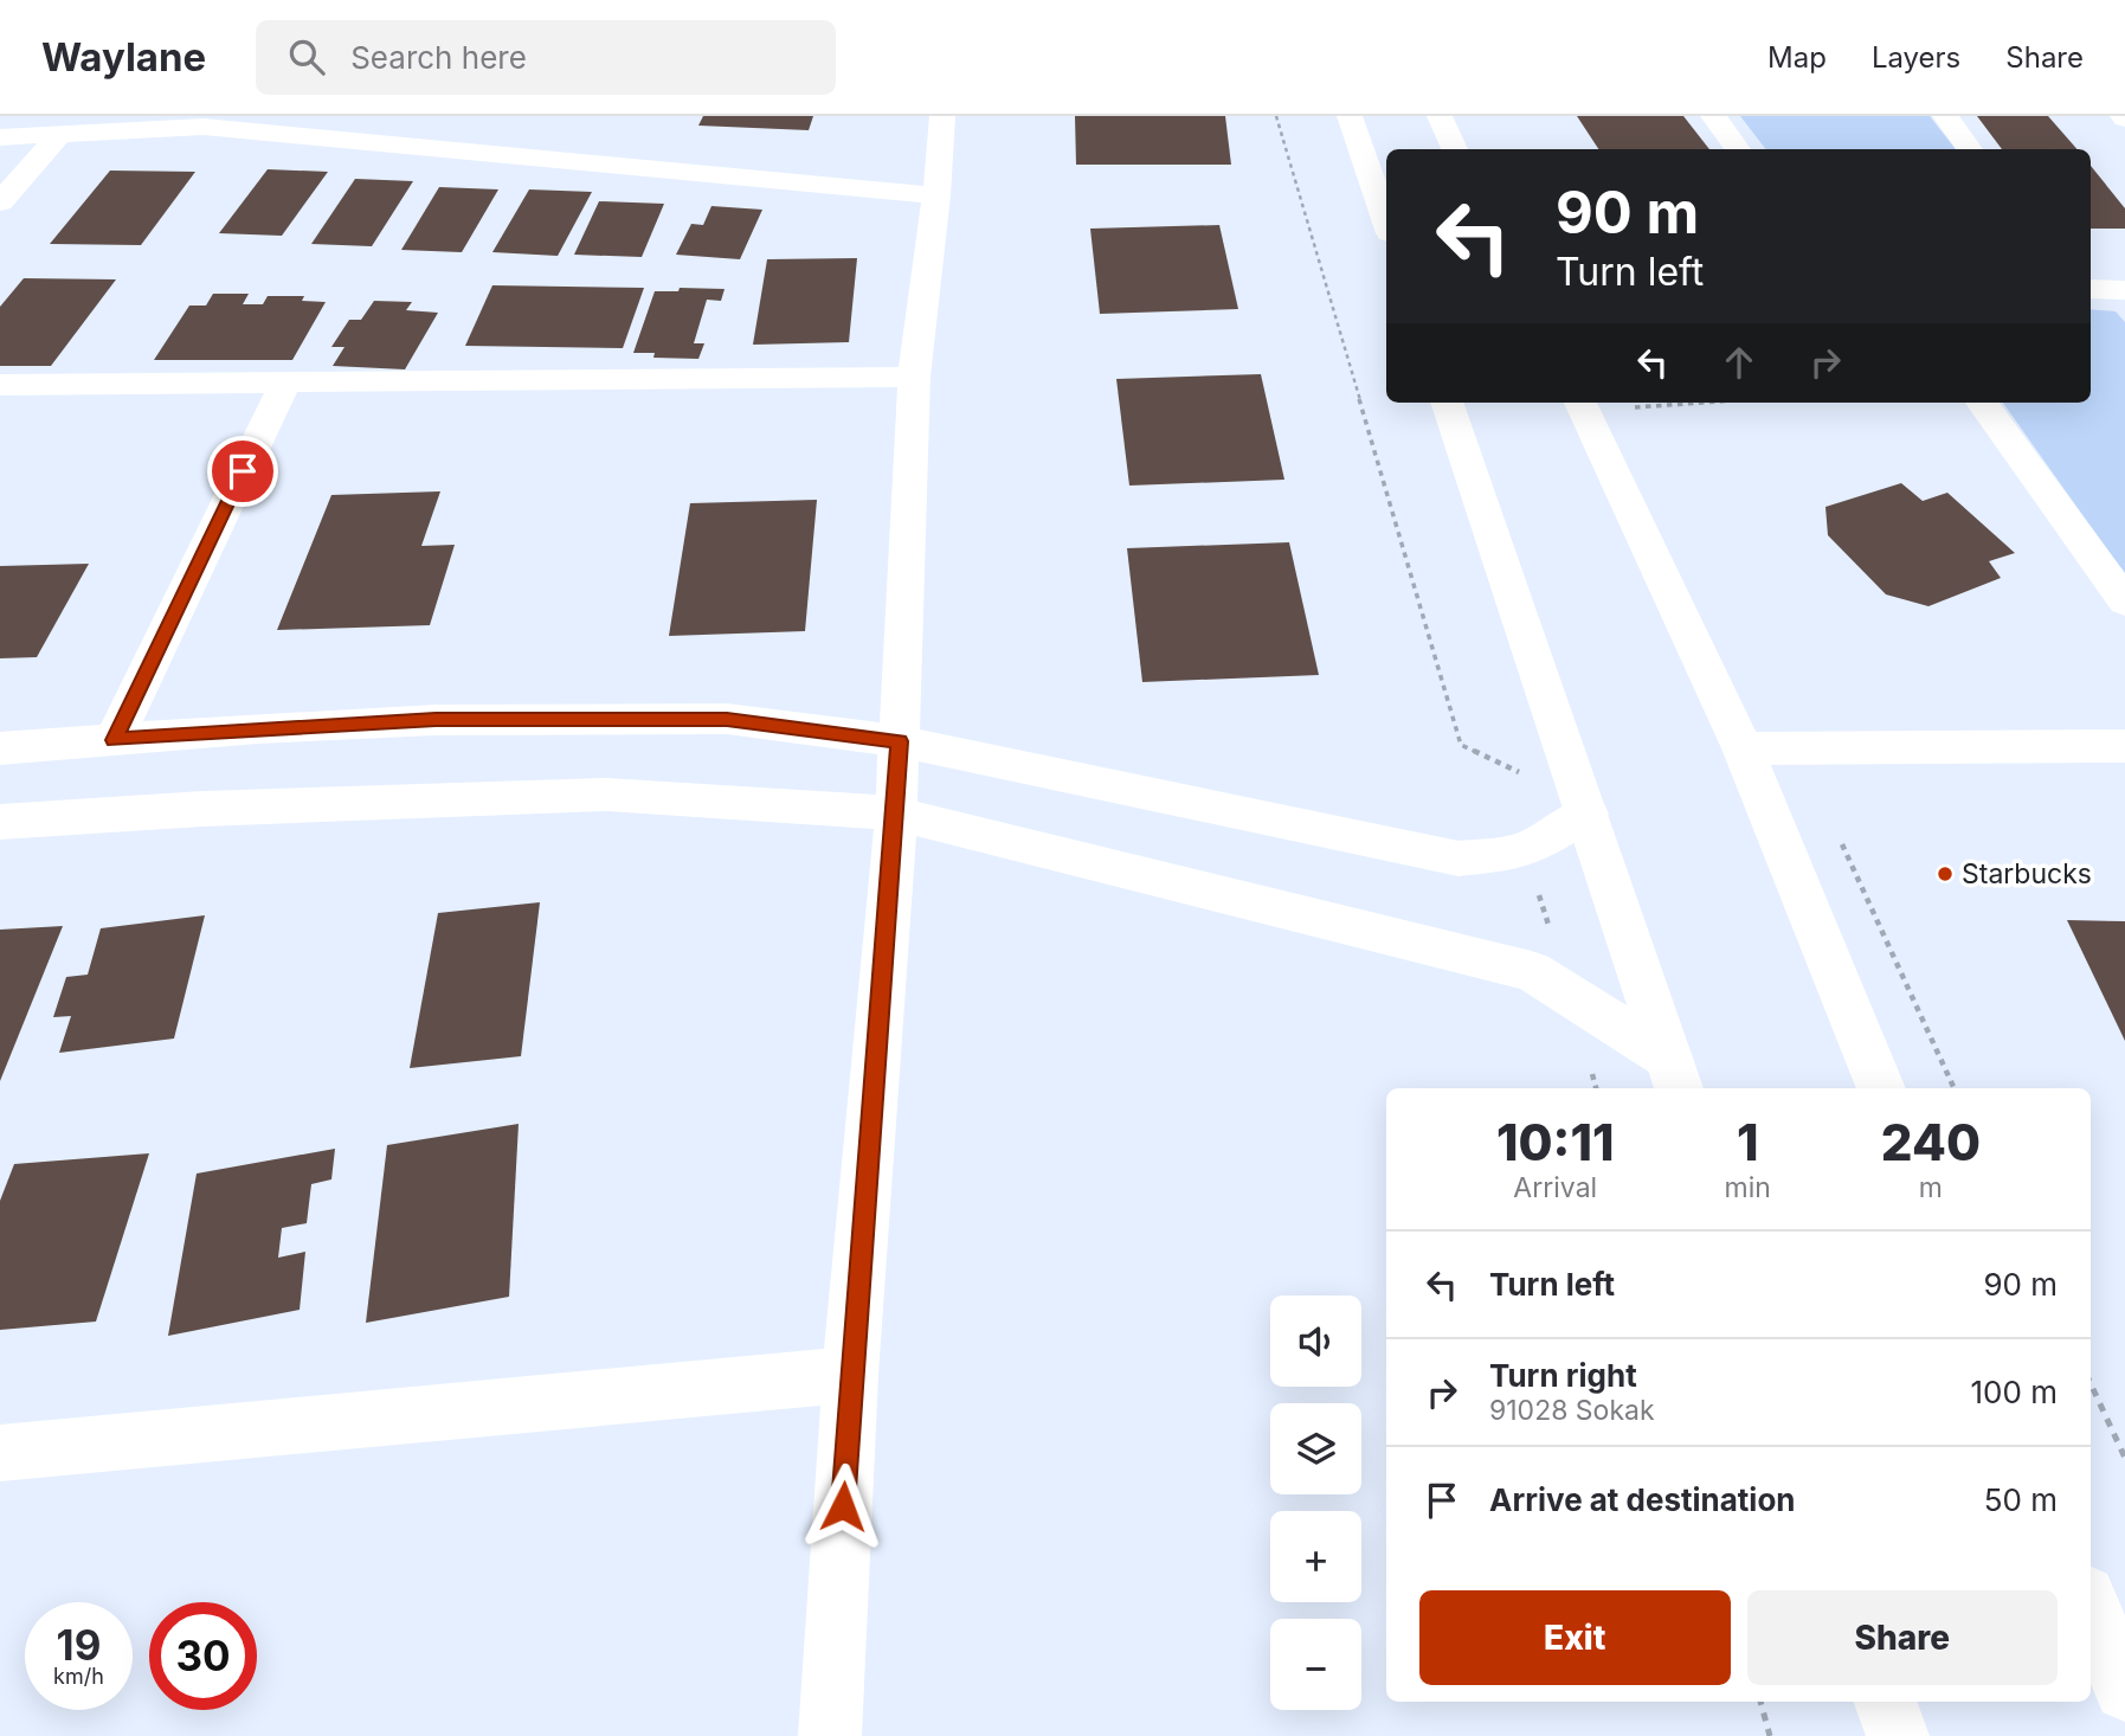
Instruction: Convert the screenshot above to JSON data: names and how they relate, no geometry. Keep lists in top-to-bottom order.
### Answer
{
  "places": ["Starbucks"],
  "page": {
    "header": "Waylane",
    "search": "Search here",
    "nav": ["Map", "Layers", "Share"],
    "turn": ["90 m", "Turn left"],
    "eta": [
      "10:11",
      "Arrival",
      "1",
      "min",
      "240",
      "m"
    ],
    "list": [
      {
        "name": "Turn left",
        "value": "90 m"
      },
      {
        "name": "Turn right",
        "note": "91028 Sokak",
        "value": "100 m"
      },
      {
        "name": "Arrive at destination",
        "value": "50 m"
      }
    ],
    "map_buttons": ["+", "−"],
    "buttons": ["Exit", "Share"],
    "speed": "19 km/h",
    "limit": "30"
  }
}
